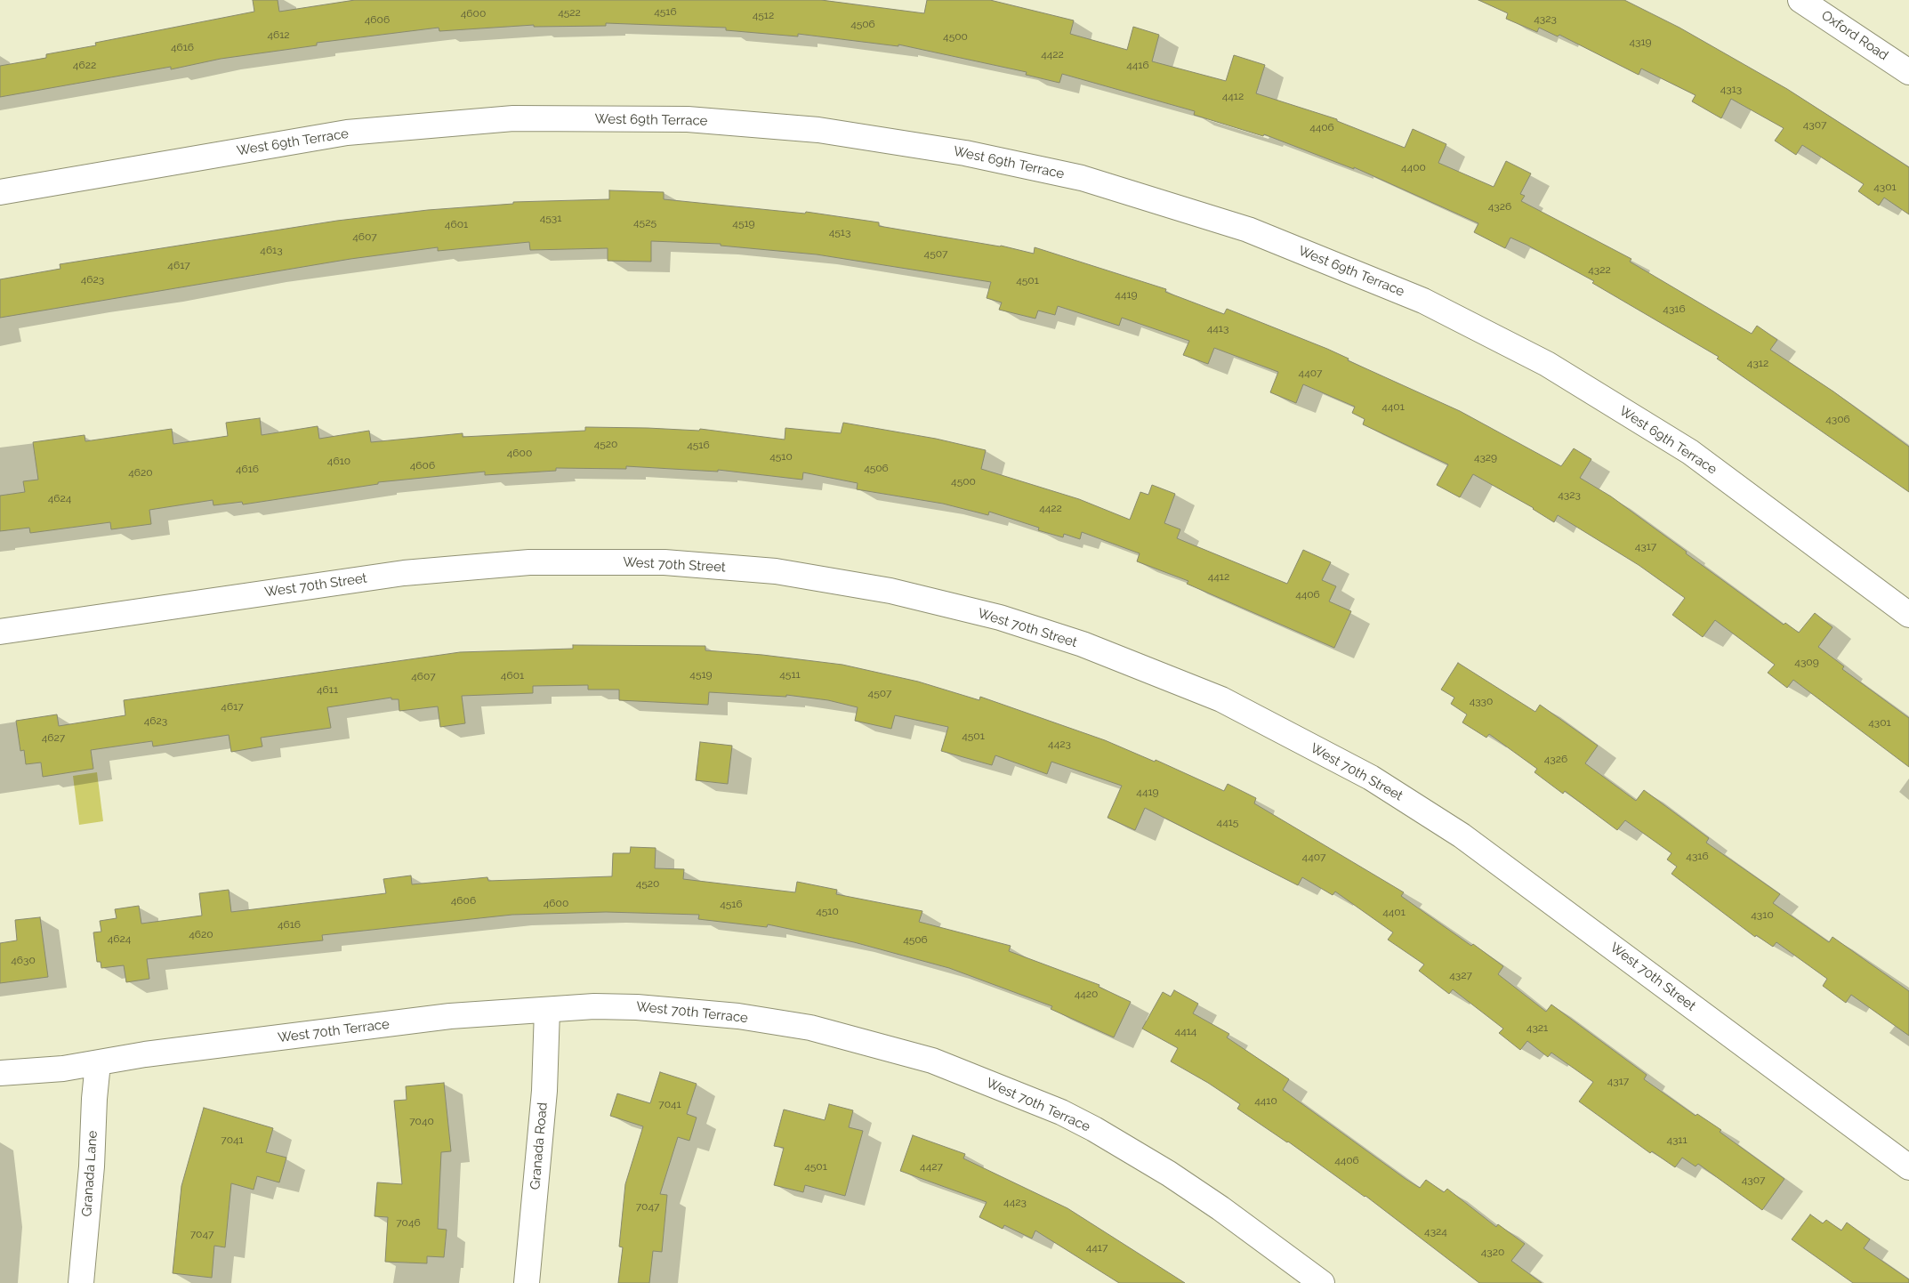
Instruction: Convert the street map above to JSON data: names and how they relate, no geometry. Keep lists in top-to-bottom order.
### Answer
{
  "streets": {
    "street": [
      "Oxford Road",
      "West 69th Terrace",
      "West 70th Street",
      "West 70th Terrace",
      "Granada Road",
      "Granada Lane"
    ]
  },
  "crossings": [
    ["West 70th Terrace", "Granada Road"],
    ["West 70th Terrace", "Granada Lane"]
  ],
  "house_numbers": [
    "4516",
    "4522",
    "4600",
    "4512",
    "4323",
    "4606",
    "4506",
    "4612",
    "4500",
    "4319",
    "4616",
    "4422",
    "4622",
    "4416",
    "4313",
    "4412",
    "4307",
    "4406",
    "4400",
    "4301",
    "4326",
    "4531",
    "4525",
    "4519",
    "4601",
    "4513",
    "4607",
    "4613",
    "4507",
    "4617",
    "4322",
    "4623",
    "4501",
    "4419",
    "4316",
    "4413",
    "4312",
    "4407",
    "4401",
    "4306",
    "4520",
    "4516",
    "4600",
    "4510",
    "4329",
    "4610",
    "4606",
    "4506",
    "4616",
    "4620",
    "4500",
    "4323",
    "4624",
    "4422",
    "4317",
    "4412",
    "4406",
    "4309",
    "4519",
    "4511",
    "4601",
    "4607",
    "4611",
    "4507",
    "4330",
    "4617",
    "4623",
    "4301",
    "4501",
    "4627",
    "4423",
    "4326",
    "4419",
    "4415",
    "4316",
    "4407",
    "4520",
    "4606",
    "4600",
    "4516",
    "4510",
    "4401",
    "4310",
    "4616",
    "4620",
    "4624",
    "4506",
    "4630",
    "4327",
    "4420",
    "4321",
    "4414",
    "4317",
    "4410",
    "7041",
    "7040",
    "7041",
    "4311",
    "4406",
    "4501",
    "4427",
    "4307",
    "4423",
    "7047",
    "7046",
    "4324",
    "7047",
    "4417",
    "4320"
  ]
}
